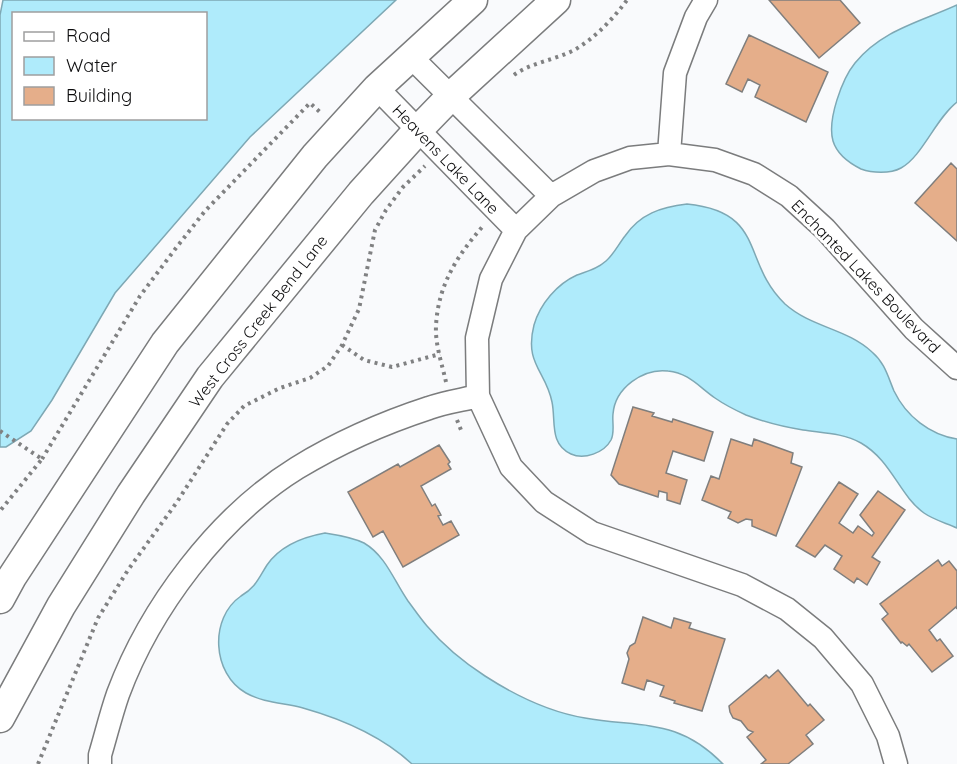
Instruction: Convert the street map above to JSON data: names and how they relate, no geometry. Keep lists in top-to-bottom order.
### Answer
{
  "streets": {
    "main road": ["West Cross Creek Bend Lane"],
    "street": ["Heavens Lake Lane", "Enchanted Lakes Boulevard"]
  },
  "crossings": [
    ["Heavens Lake Lane", "Enchanted Lakes Boulevard"],
    ["Heavens Lake Lane", "West Cross Creek Bend Lane"]
  ],
  "legend": ["Road", "Water", "Building"]
}
